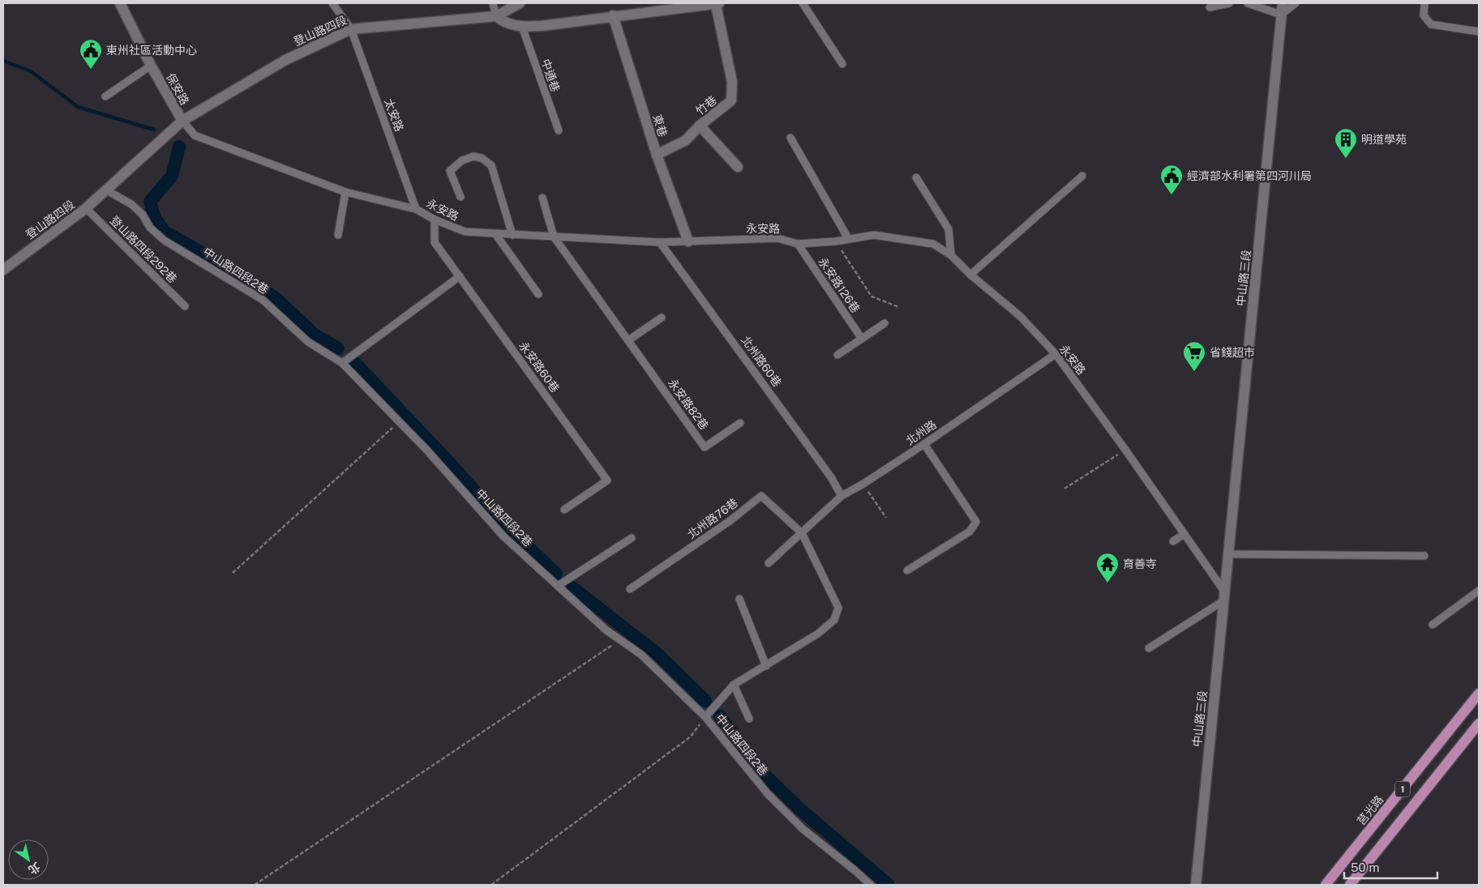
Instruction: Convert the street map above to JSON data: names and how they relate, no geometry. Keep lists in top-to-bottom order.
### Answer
{
  "streets": {
    "main road": ["1", "莒光路"],
    "street": [
      "登山路四段",
      "保安路",
      "竹巷",
      "東巷",
      "中山路三段"
    ],
    "lane": [
      "中通巷",
      "太安路",
      "永安路",
      "登山路四段292巷",
      "中山路四段2巷",
      "永安路126巷",
      "北州路60巷",
      "永安路60巷",
      "永安路82巷",
      "北州路",
      "北州路76巷"
    ]
  },
  "crossings": [
    ["登山路四段", "保安路"],
    ["登山路四段", "太安路"],
    ["登山路四段", "永安路"],
    ["登山路四段", "登山路四段292巷"],
    ["登山路四段", "中山路四段2巷"],
    ["保安路", "永安路"],
    ["竹巷", "東巷"],
    ["太安路", "永安路"],
    ["東巷", "永安路"],
    ["永安路", "中山路三段"],
    ["永安路", "永安路126巷"],
    ["永安路", "北州路60巷"],
    ["永安路", "永安路60巷"],
    ["永安路", "永安路82巷"],
    ["永安路", "北州路"],
    ["北州路60巷", "北州路"],
    ["北州路", "北州路76巷"]
  ],
  "places": {
    "public building": ["東州社區活動中心", "經濟部水利署第四河川局"],
    "building": ["明道學苑"],
    "supermarket": ["省錢超市"],
    "temple": ["育善寺"]
  },
  "scale_bar": "50 m",
  "north": "bottom right"
}
